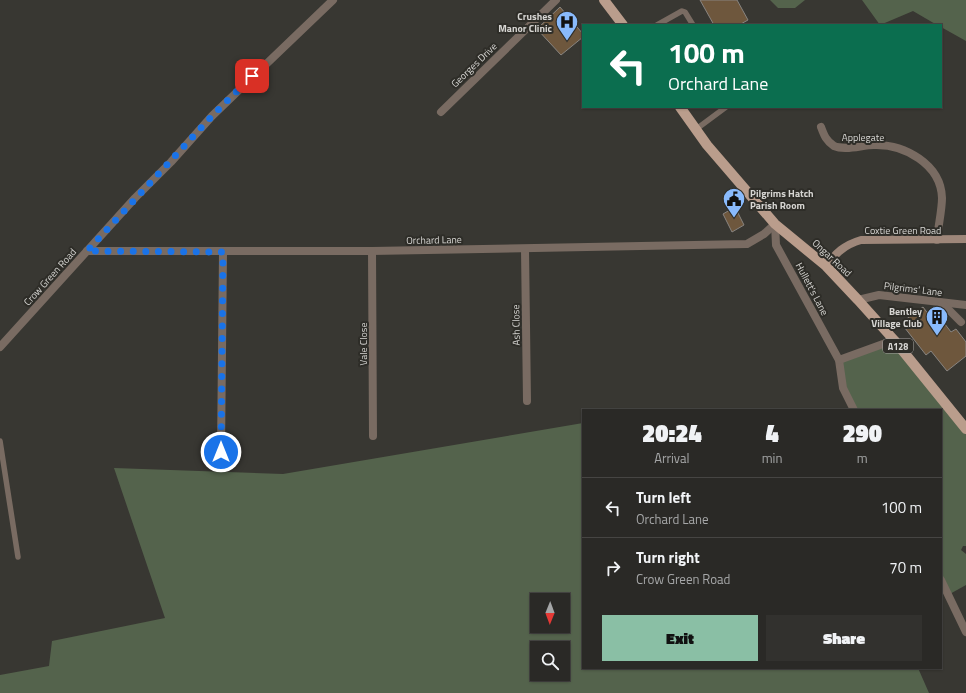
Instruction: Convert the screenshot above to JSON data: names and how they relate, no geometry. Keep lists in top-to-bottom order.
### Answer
{
  "streets": {
    "main road": ["Ongar Road", "A128"],
    "street": [
      "Georges Drive",
      "Applegate",
      "Coxtie Green Road",
      "Orchard Lane",
      "Crow Green Road",
      "Hullett's Lane",
      "Pilgrims' Lane",
      "Ash Close",
      "Vale Close"
    ]
  },
  "crossings": [
    ["Applegate", "Coxtie Green Road"],
    ["Coxtie Green Road", "Ongar Road"],
    ["Orchard Lane", "Ongar Road"],
    ["Orchard Lane", "Crow Green Road"],
    ["Orchard Lane", "Hullett's Lane"],
    ["Orchard Lane", "Ash Close"],
    ["Orchard Lane", "Vale Close"],
    ["Ongar Road", "Hullett's Lane"],
    ["Ongar Road", "Pilgrims' Lane"]
  ],
  "places": {
    "hospital": ["Crushes Manor Clinic"],
    "public building": ["Pilgrims Hatch Parish Room"],
    "building": ["Bentley Village Club"]
  },
  "north": "bottom",
  "page": {
    "turn": ["100 m", "Orchard Lane"],
    "eta": [
      "20:24",
      "Arrival",
      "4",
      "min",
      "290",
      "m"
    ],
    "list": [
      {
        "name": "Turn left",
        "note": "Orchard Lane",
        "value": "100 m"
      },
      {
        "name": "Turn right",
        "note": "Crow Green Road",
        "value": "70 m"
      }
    ],
    "buttons": ["Exit", "Share"]
  }
}
